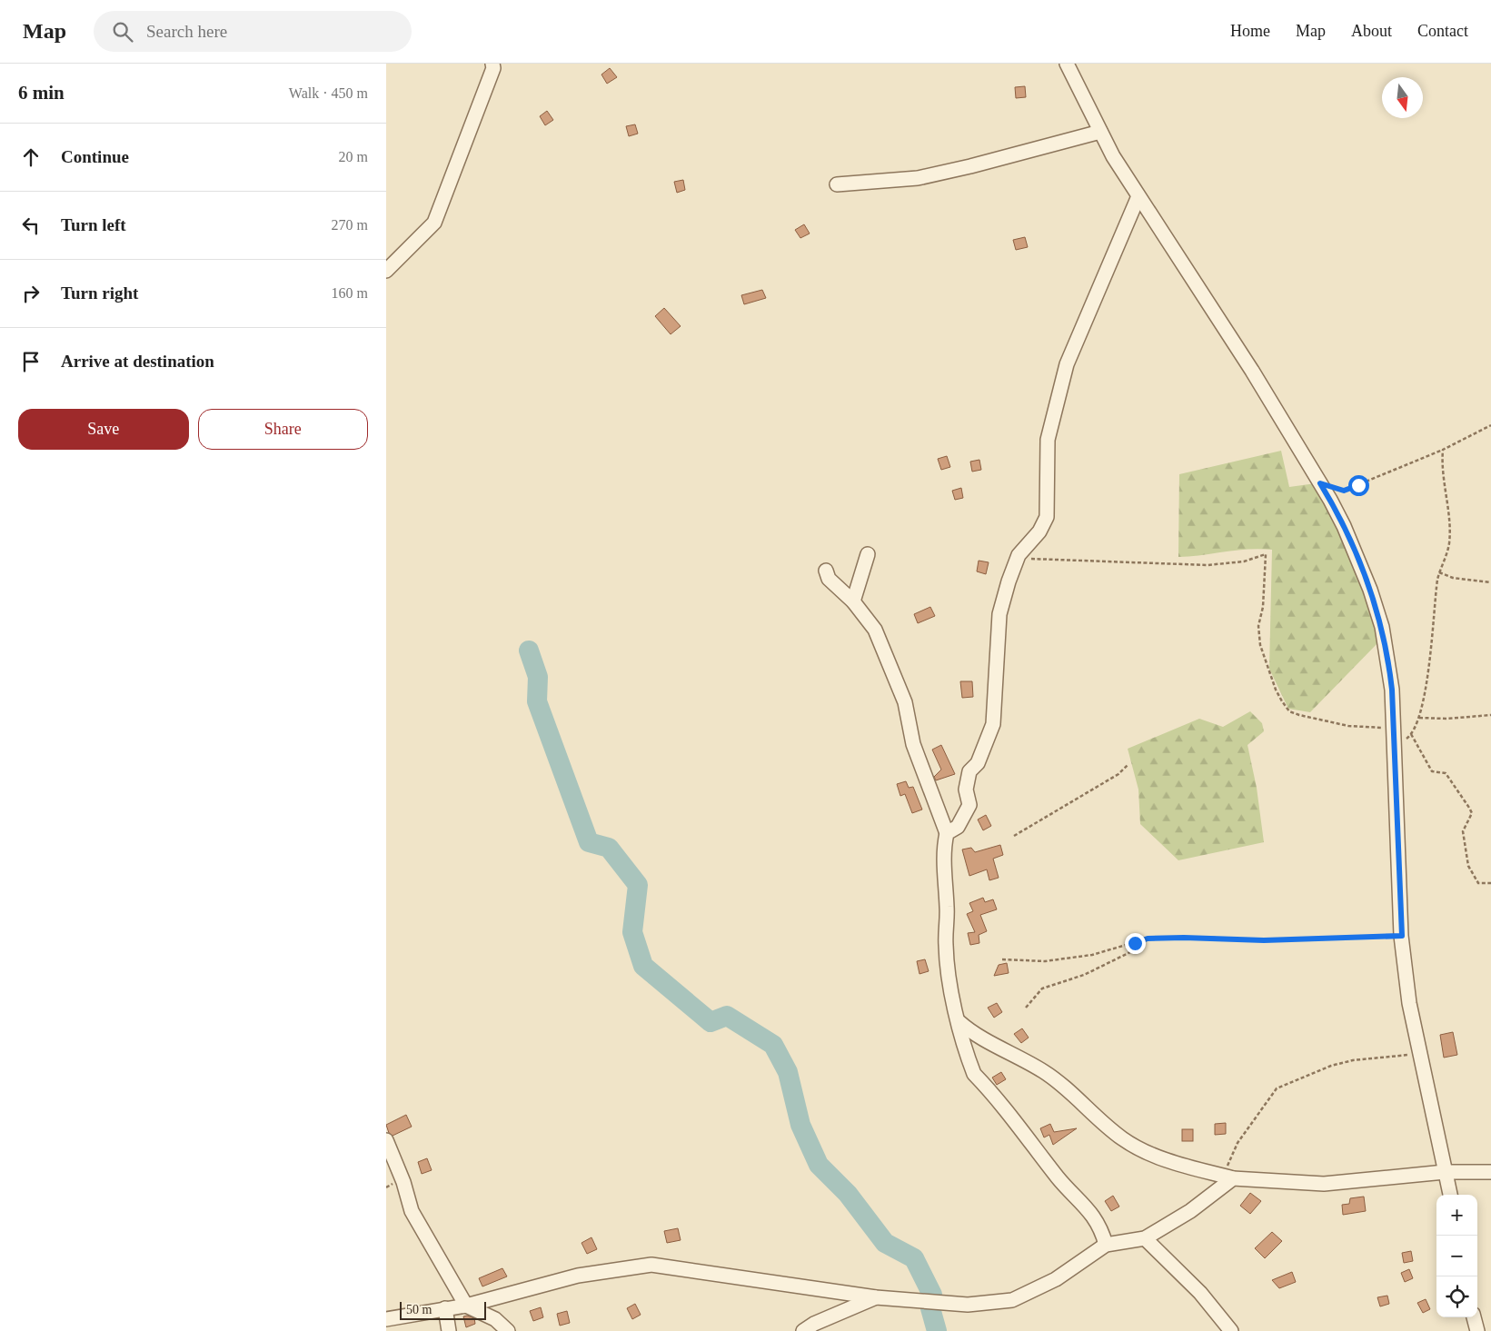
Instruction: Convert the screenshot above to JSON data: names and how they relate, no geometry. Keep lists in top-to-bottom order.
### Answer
{
  "scale_bar": "50 m",
  "north": "bottom",
  "page": {
    "header": "Map",
    "search": "Search here",
    "nav": [
      "Home",
      "Map",
      "About",
      "Contact"
    ],
    "heading": ["6 min", "Walk · 450 m"],
    "list": [
      ["Continue", "20 m"],
      ["Turn left", "270 m"],
      ["Turn right", "160 m"],
      "Arrive at destination"
    ],
    "buttons": ["Save", "Share"],
    "map_buttons": ["+", "−"],
    "scale": "50 m"
  }
}
